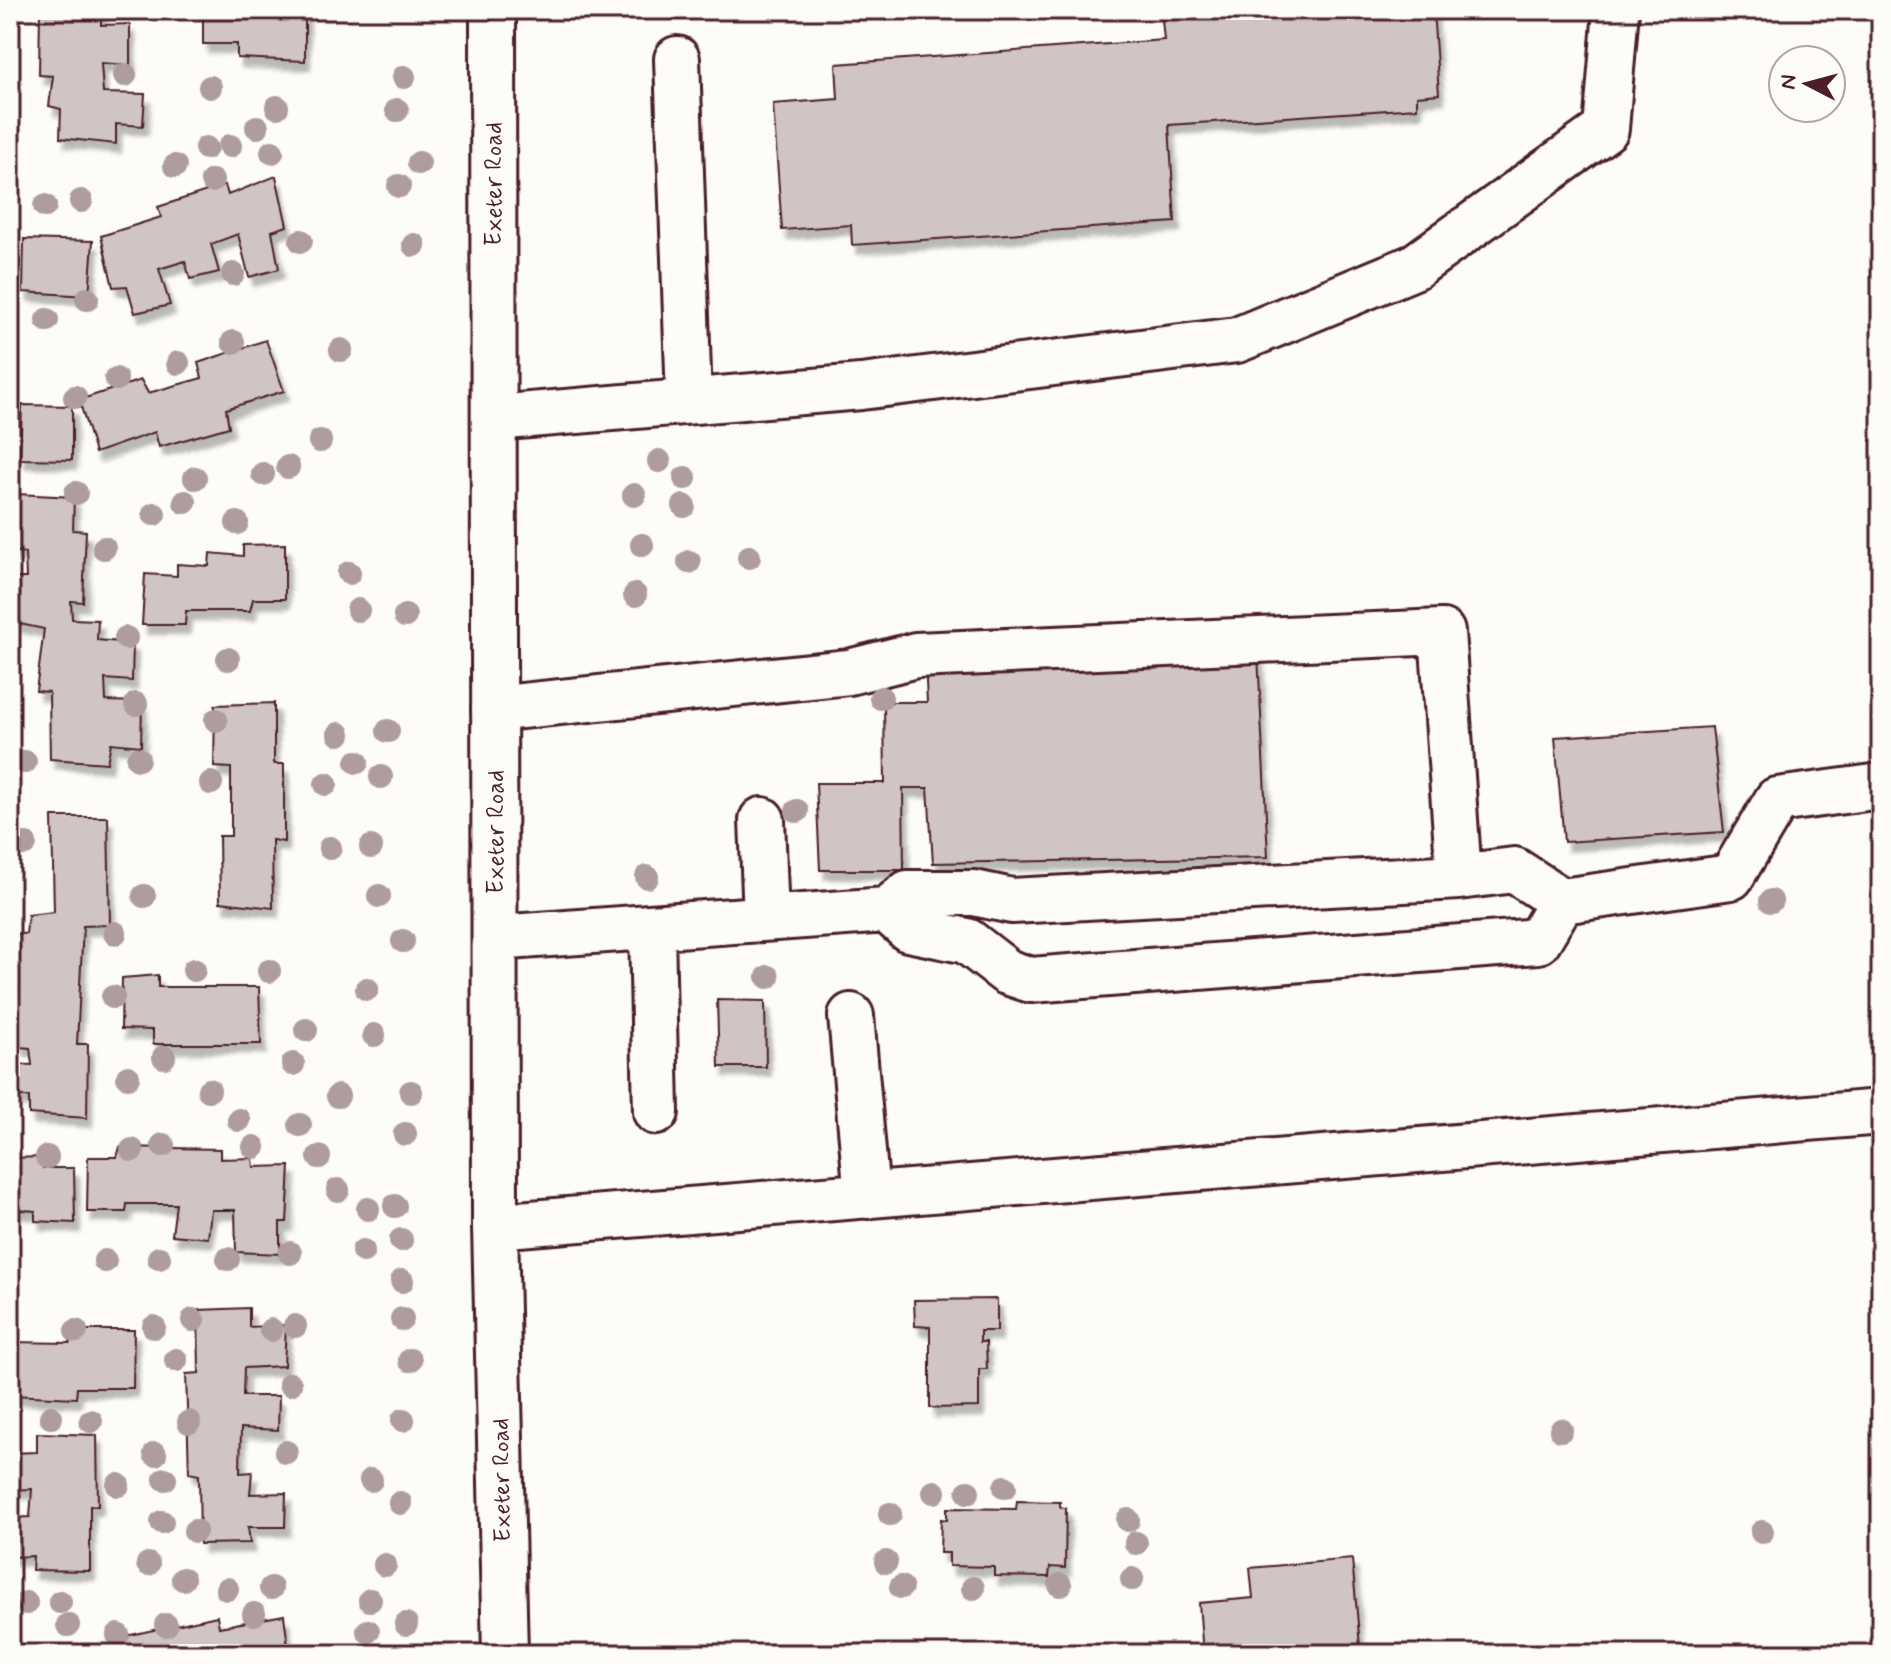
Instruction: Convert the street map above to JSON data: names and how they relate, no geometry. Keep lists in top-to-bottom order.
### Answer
{
  "streets": {
    "main road": ["Exeter Road"]
  },
  "north": "left"
}
